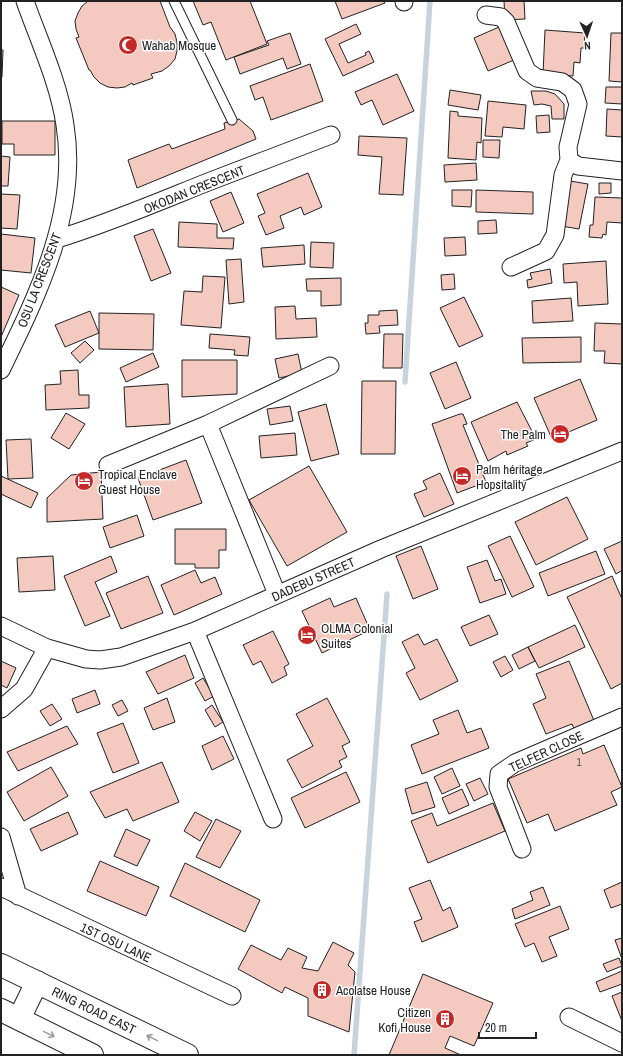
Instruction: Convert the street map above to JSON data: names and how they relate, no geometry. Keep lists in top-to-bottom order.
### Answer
{
  "streets": {
    "main road": ["RING ROAD EAST"],
    "street": [
      "OKODAN CRESCENT",
      "OSU LA CRESCENT",
      "DADEBU STREET",
      "TELFER CLOSE",
      "1ST OSU LANE"
    ]
  },
  "crossings": [
    ["OKODAN CRESCENT", "OSU LA CRESCENT"]
  ],
  "places": {
    "mosque": ["Wahab Mosque"],
    "hotel": [
      "The Palm",
      "Palm héritage Hopsitality",
      "Tropical Enclave Guest House",
      "OLMA Colonial Suites"
    ],
    "building": ["Acolatse House", "Citizen Kofi House"]
  },
  "house_numbers": ["1"],
  "scale_bar": "20 m",
  "north": "bottom"
}
